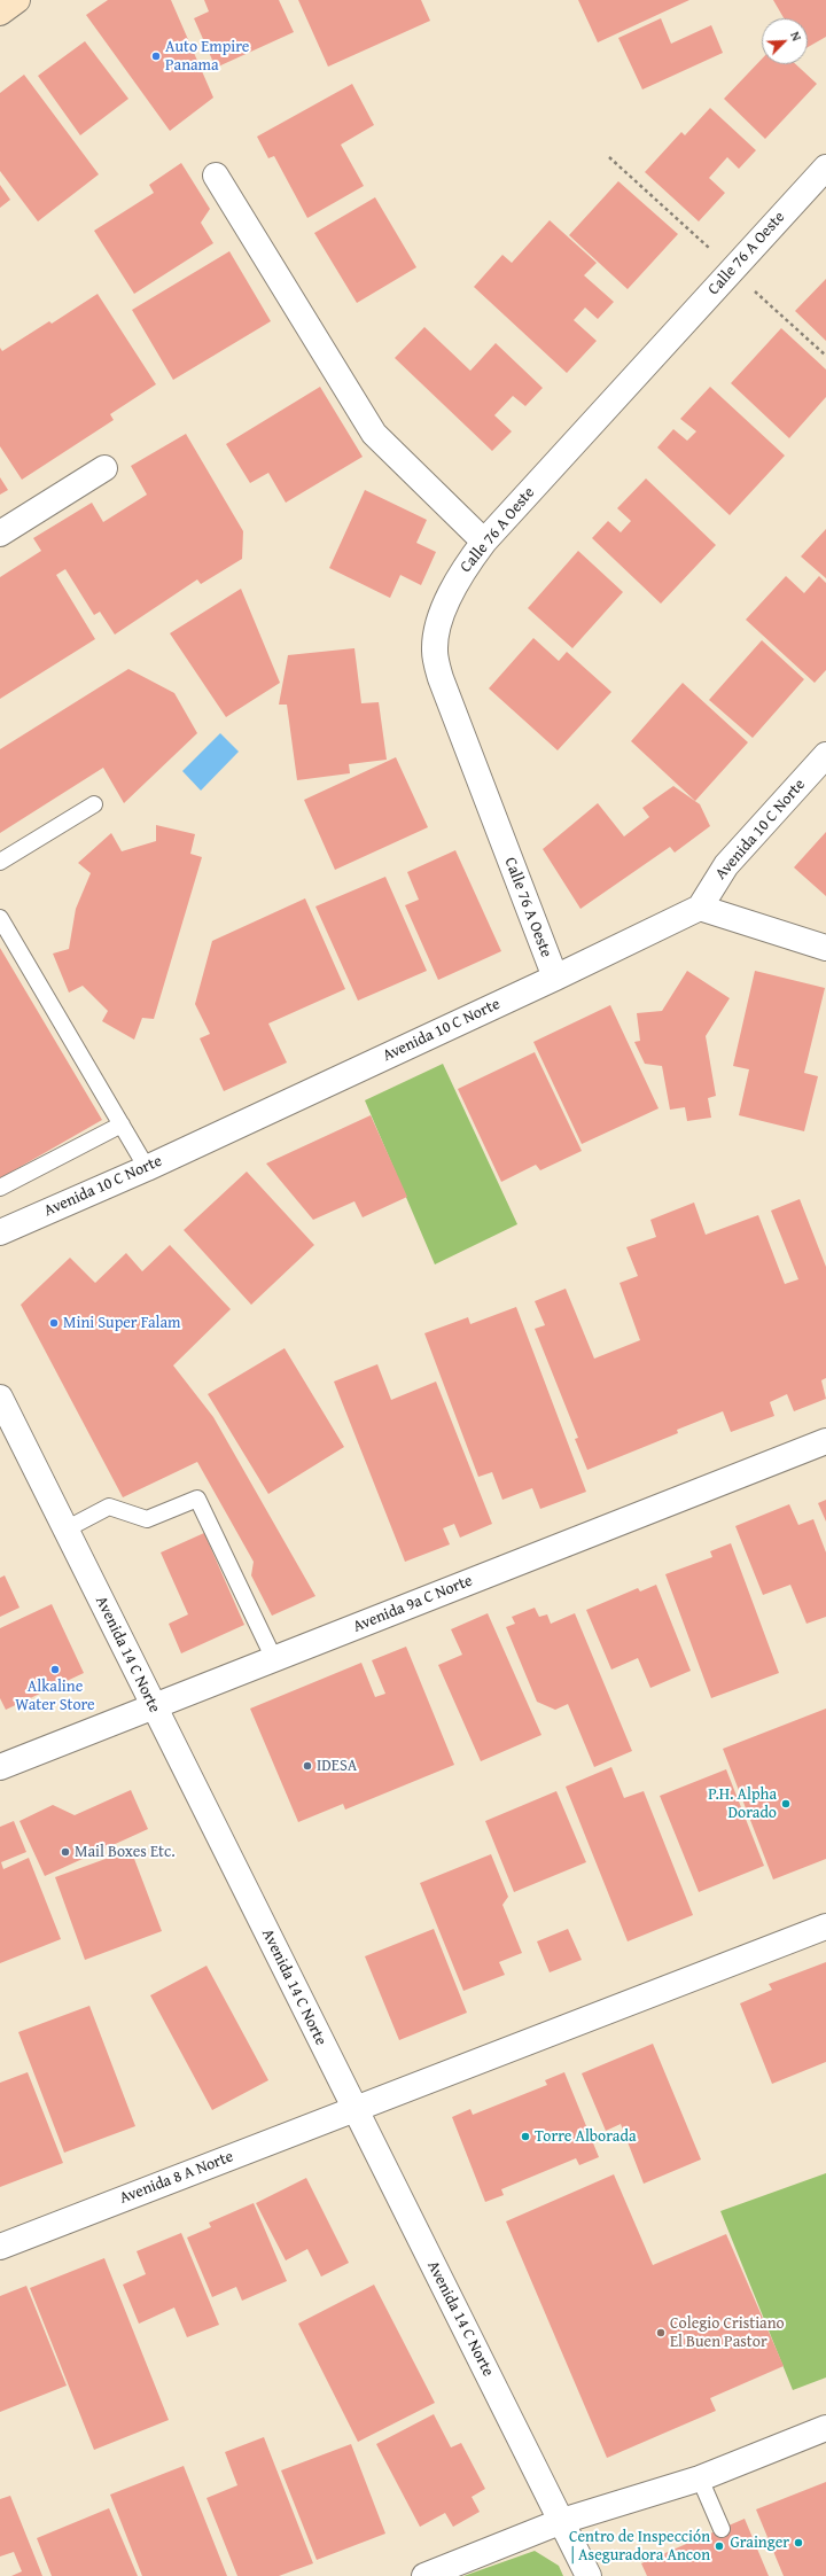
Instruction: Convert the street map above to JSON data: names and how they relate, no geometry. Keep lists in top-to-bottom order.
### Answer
{
  "streets": {
    "street": [
      "Calle 76 A Oeste",
      "Avenida 10 C Norte",
      "Avenida 9a C Norte",
      "Avenida 14 C Norte",
      "Avenida 8 A Norte"
    ]
  },
  "crossings": [
    ["Calle 76 A Oeste", "Avenida 10 C Norte"],
    ["Avenida 9a C Norte", "Avenida 14 C Norte"],
    ["Avenida 14 C Norte", "Avenida 8 A Norte"]
  ],
  "places": [
    "Auto Empire Panama",
    "Mini Super Falam",
    "Alkaline Water Store",
    "IDESA",
    "P.H. Alpha Dorado",
    "Mail Boxes Etc.",
    "Torre Alborada",
    "Colegio Cristiano El Buen Pastor",
    "Grainger",
    "Centro de Inspección | Aseguradora Ancon"
  ],
  "north": "top right"
}
